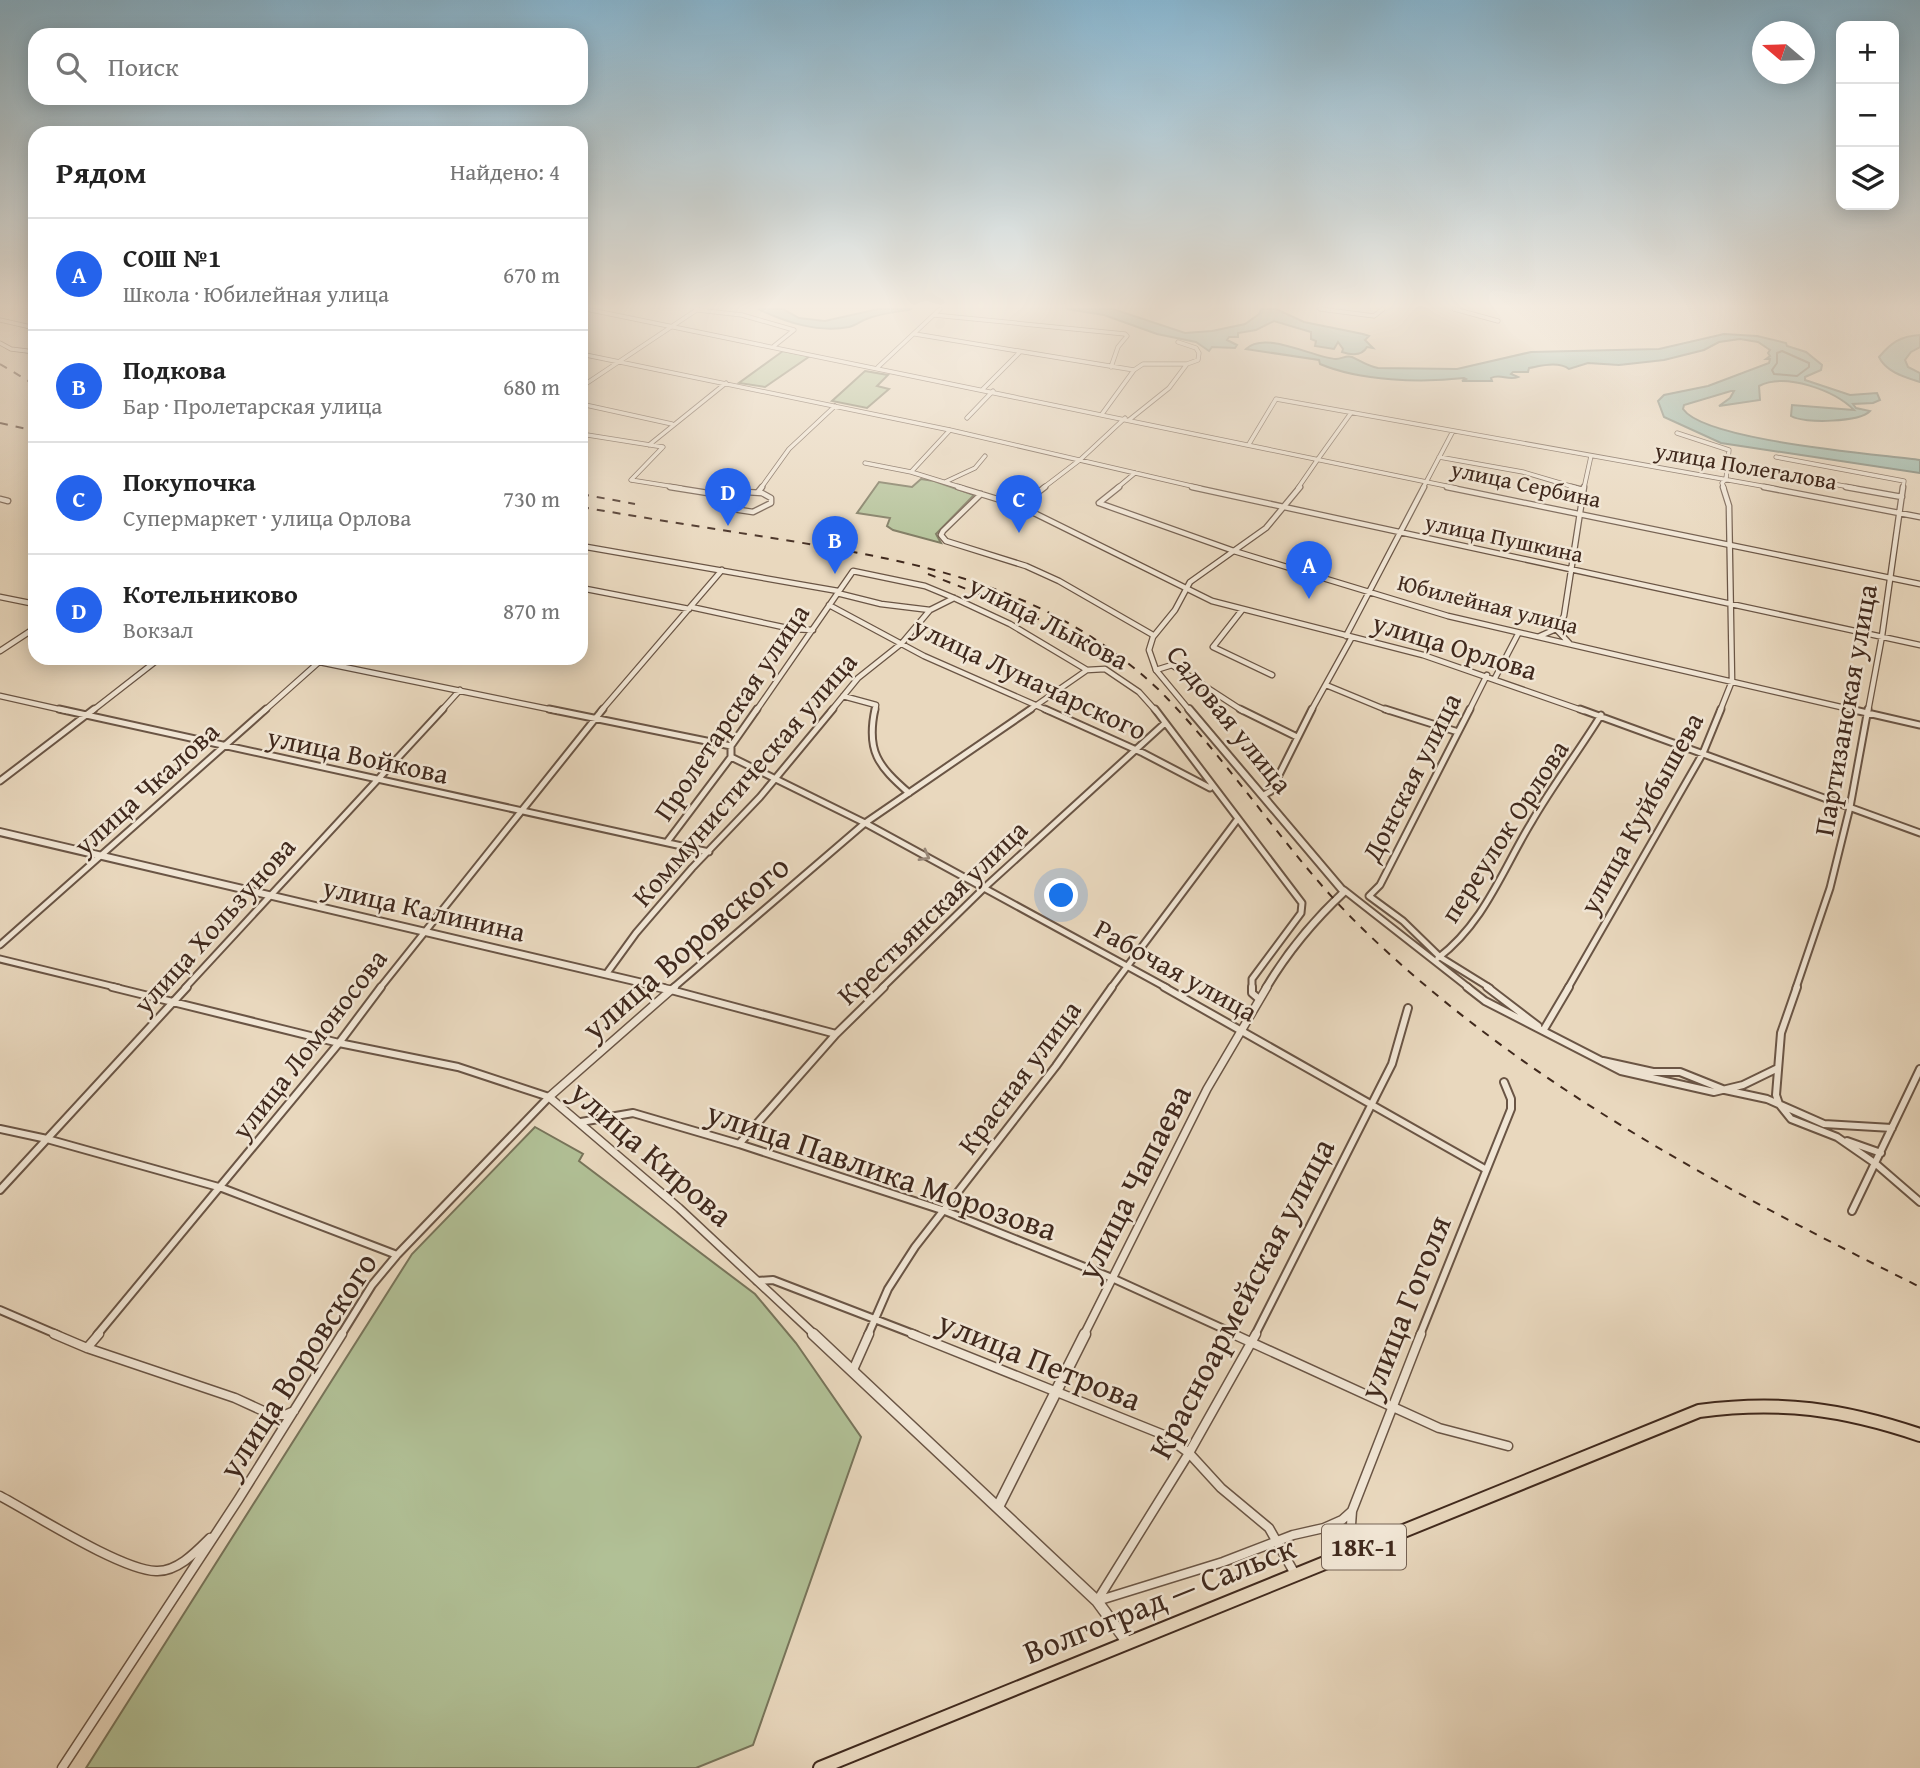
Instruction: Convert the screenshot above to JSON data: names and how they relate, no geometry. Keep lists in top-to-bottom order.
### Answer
{
  "streets": {
    "main road": ["18К-1", "Волгоград — Сальск"],
    "street": [
      "улица Полегалова",
      "улица Сербина",
      "улица Пушкина",
      "Юбилейная улица",
      "улица Лыкова",
      "улица Орлова",
      "улица Луначарского",
      "Партизанская улица",
      "Пролетарская улица",
      "Садовая улица",
      "улица Войкова",
      "Донская улица",
      "Коммунистическая улица",
      "улица Чкалова",
      "улица Куйбышева",
      "переулок Орлова",
      "улица Калинина",
      "Крестьянская улица",
      "улица Хользунова",
      "улица Воровского",
      "Рабочая улица",
      "улица Ломоносова",
      "Красная улица",
      "улица Кирова",
      "улица Павлика Морозова",
      "улица Чапаева",
      "Красноармейская улица",
      "улица Гоголя",
      "улица Петрова"
    ]
  },
  "crossings": [
    ["улица Полегалова", "улица Сербина"],
    ["улица Полегалова", "Партизанская улица"],
    ["улица Полегалова", "улица Куйбышева"],
    ["улица Сербина", "Партизанская улица"],
    ["улица Сербина", "улица Куйбышева"],
    ["улица Пушкина", "Юбилейная улица"],
    ["улица Пушкина", "Партизанская улица"],
    ["улица Пушкина", "улица Куйбышева"],
    ["Юбилейная улица", "Партизанская улица"],
    ["Юбилейная улица", "Донская улица"],
    ["Юбилейная улица", "улица Куйбышева"],
    ["улица Лыкова", "улица Луначарского"],
    ["улица Лыкова", "Пролетарская улица"],
    ["улица Лыкова", "Коммунистическая улица"],
    ["улица Лыкова", "Крестьянская улица"],
    ["улица Лыкова", "улица Воровского"],
    ["улица Лыкова", "Красная улица"],
    ["улица Лыкова", "улица Чапаева"],
    ["улица Орлова", "Партизанская улица"],
    ["улица Орлова", "Садовая улица"],
    ["улица Орлова", "Донская улица"],
    ["улица Орлова", "улица Куйбышева"],
    ["улица Орлова", "переулок Орлова"],
    ["улица Луначарского", "Пролетарская улица"],
    ["улица Луначарского", "Коммунистическая улица"],
    ["улица Луначарского", "Крестьянская улица"],
    ["улица Луначарского", "улица Воровского"],
    ["Пролетарская улица", "улица Войкова"],
    ["Пролетарская улица", "Рабочая улица"],
    ["Садовая улица", "улица Куйбышева"],
    ["Садовая улица", "переулок Орлова"],
    ["Садовая улица", "улица Чапаева"],
    ["улица Войкова", "Коммунистическая улица"],
    ["улица Войкова", "улица Чкалова"],
    ["улица Войкова", "улица Хользунова"],
    ["улица Войкова", "улица Ломоносова"],
    ["Донская улица", "переулок Орлова"],
    ["Коммунистическая улица", "улица Калинина"],
    ["Коммунистическая улица", "Рабочая улица"],
    ["улица Чкалова", "улица Калинина"],
    ["улица Калинина", "Крестьянская улица"],
    ["улица Калинина", "улица Хользунова"],
    ["улица Калинина", "улица Воровского"],
    ["улица Калинина", "улица Ломоносова"],
    ["Крестьянская улица", "Рабочая улица"],
    ["Крестьянская улица", "улица Павлика Морозова"],
    ["улица Хользунова", "улица Кирова"],
    ["улица Воровского", "Рабочая улица"],
    ["улица Воровского", "улица Кирова"],
    ["Рабочая улица", "Красная улица"],
    ["Рабочая улица", "улица Чапаева"],
    ["Рабочая улица", "Красноармейская улица"],
    ["Рабочая улица", "улица Гоголя"],
    ["улица Ломоносова", "улица Кирова"],
    ["Красная улица", "улица Кирова"],
    ["Красная улица", "улица Павлика Морозова"],
    ["Красная улица", "улица Петрова"],
    ["улица Кирова", "улица Павлика Морозова"],
    ["улица Кирова", "улица Чапаева"],
    ["улица Кирова", "Красноармейская улица"],
    ["улица Кирова", "улица Петрова"],
    ["улица Кирова", "Волгоград — Сальск"],
    ["улица Павлика Морозова", "улица Чапаева"],
    ["улица Павлика Морозова", "Красноармейская улица"],
    ["улица Павлика Морозова", "улица Гоголя"],
    ["улица Чапаева", "улица Петрова"],
    ["Красноармейская улица", "улица Петрова"],
    ["улица Гоголя", "Волгоград — Сальск"],
    ["улица Петрова", "Волгоград — Сальск"]
  ],
  "north": "left",
  "page": {
    "map_buttons": ["+", "−"],
    "search": "Поиск",
    "heading": ["Рядом", "Найдено: 4"],
    "list": [
      {
        "mark": "A",
        "name": "СОШ №1",
        "note": "Школа · Юбилейная улица",
        "value": "670 m"
      },
      {
        "mark": "B",
        "name": "Подкова",
        "note": "Бар · Пролетарская улица",
        "value": "680 m"
      },
      {
        "mark": "C",
        "name": "Покупочка",
        "note": "Супермаркет · улица Орлова",
        "value": "730 m"
      },
      {
        "mark": "D",
        "name": "Котельниково",
        "note": "Вокзал",
        "value": "870 m"
      }
    ],
    "pins": [
      "D",
      "C",
      "B",
      "A"
    ]
  }
}
